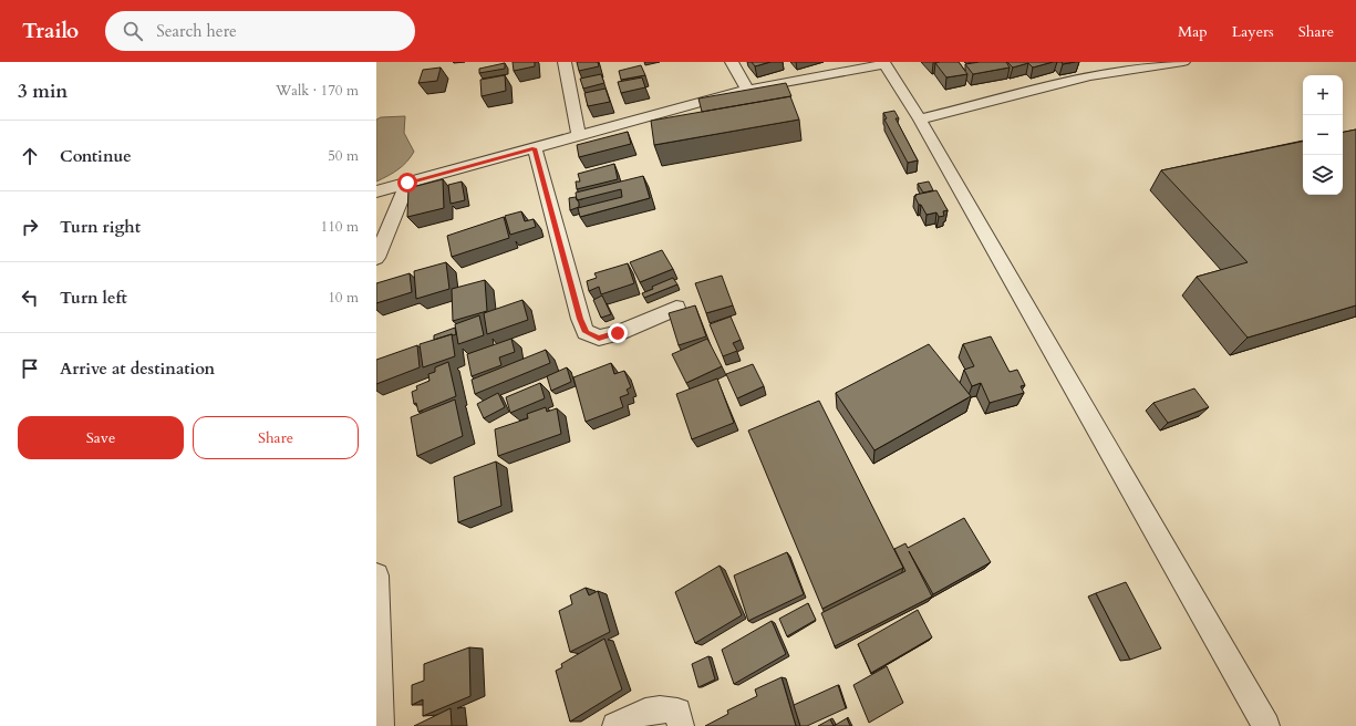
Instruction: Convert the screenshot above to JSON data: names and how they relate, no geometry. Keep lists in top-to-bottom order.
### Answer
{
  "page": {
    "header": "Trailo",
    "search": "Search here",
    "nav": ["Map", "Layers", "Share"],
    "heading": ["3 min", "Walk · 170 m"],
    "map_buttons": ["+", "−"],
    "list": [
      ["Continue", "50 m"],
      ["Turn right", "110 m"],
      ["Turn left", "10 m"],
      "Arrive at destination"
    ],
    "buttons": ["Save", "Share"]
  }
}
